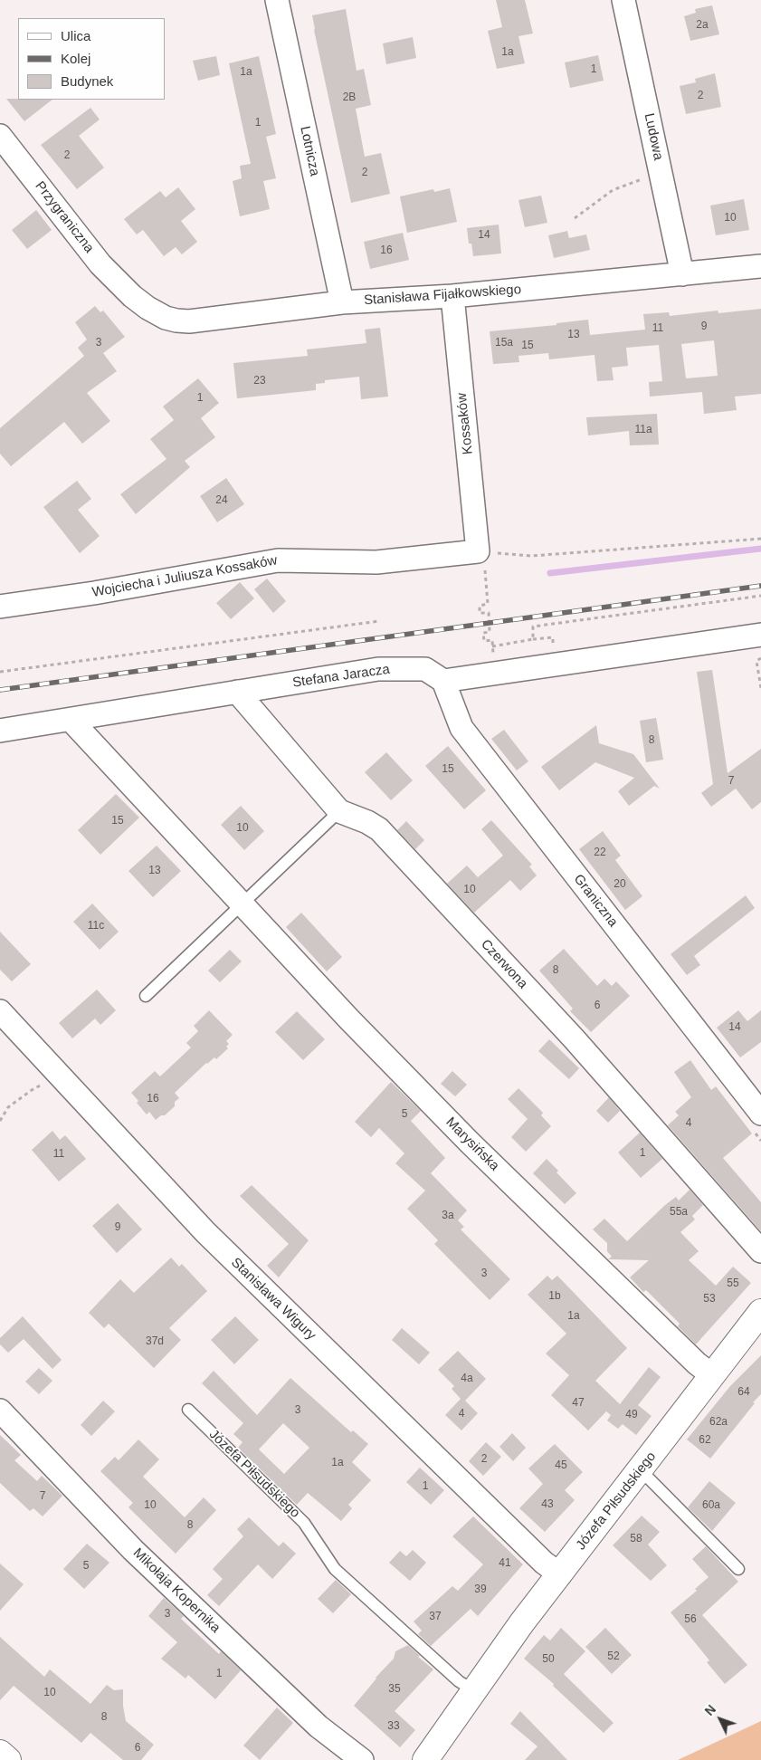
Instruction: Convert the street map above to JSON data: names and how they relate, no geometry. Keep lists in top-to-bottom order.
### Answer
{
  "streets": {
    "street": [
      "Ludowa",
      "Lotnicza",
      "Przygraniczna",
      "Stanisława Fijałkowskiego",
      "Kossaków",
      "Wojciecha i Juliusza Kossaków",
      "Stefana Jaracza",
      "Graniczna",
      "Czerwona",
      "Marysińska",
      "Stanisława Wigury",
      "Józefa Piłsudskiego",
      "Mikołaja Kopernika"
    ]
  },
  "crossings": [
    ["Ludowa", "Stanisława Fijałkowskiego"],
    ["Lotnicza", "Stanisława Fijałkowskiego"],
    ["Przygraniczna", "Stanisława Fijałkowskiego"],
    ["Stanisława Fijałkowskiego", "Kossaków"],
    ["Kossaków", "Wojciecha i Juliusza Kossaków"],
    ["Stefana Jaracza", "Graniczna"],
    ["Stefana Jaracza", "Czerwona"],
    ["Stefana Jaracza", "Marysińska"],
    ["Marysińska", "Józefa Piłsudskiego"],
    ["Stanisława Wigury", "Józefa Piłsudskiego"]
  ],
  "house_numbers": [
    "2a",
    "1a",
    "1",
    "1a",
    "2",
    "2B",
    "1",
    "2",
    "2",
    "10",
    "14",
    "16",
    "9",
    "11",
    "13",
    "3",
    "15a",
    "15",
    "23",
    "1",
    "11a",
    "24",
    "8",
    "15",
    "7",
    "15",
    "10",
    "22",
    "13",
    "20",
    "10",
    "11c",
    "8",
    "6",
    "14",
    "16",
    "5",
    "4",
    "1",
    "11",
    "55a",
    "3a",
    "9",
    "3",
    "55",
    "1b",
    "53",
    "1a",
    "37d",
    "4a",
    "64",
    "47",
    "3",
    "4",
    "49",
    "62a",
    "62",
    "2",
    "1a",
    "45",
    "1",
    "7",
    "43",
    "10",
    "60a",
    "8",
    "58",
    "41",
    "5",
    "39",
    "3",
    "37",
    "56",
    "52",
    "50",
    "1",
    "35",
    "10",
    "8",
    "33",
    "6"
  ],
  "legend": ["Ulica", "Kolej", "Budynek"],
  "north": "top left"
}
